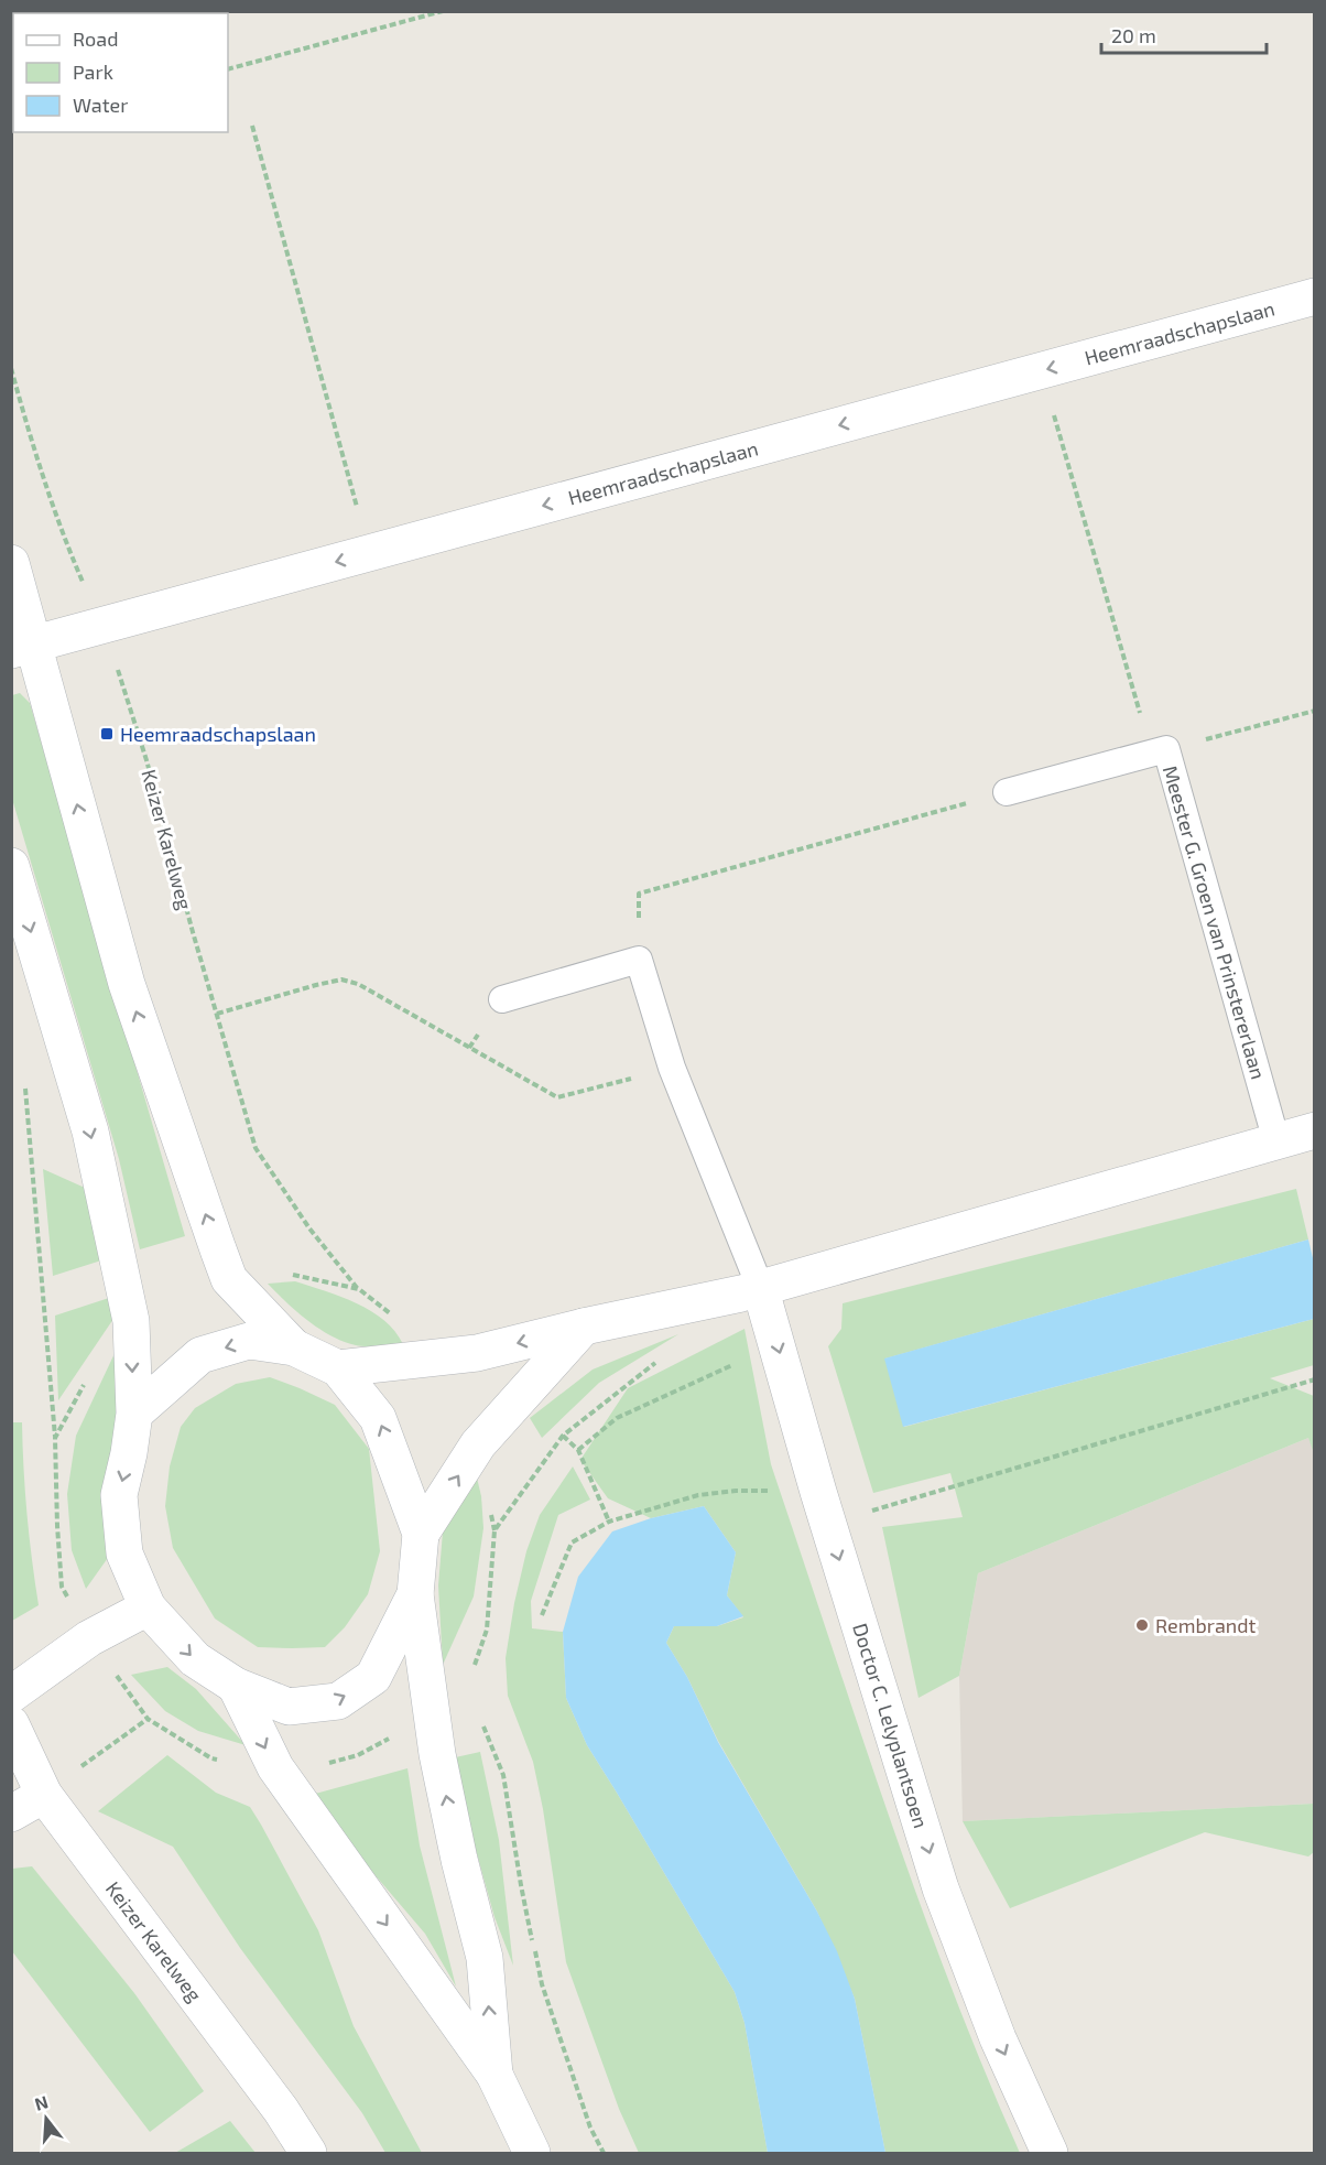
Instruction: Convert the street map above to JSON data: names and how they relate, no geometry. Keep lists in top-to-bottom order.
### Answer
{
  "streets": {
    "street": ["Heemraadschapslaan", "Keizer Karelweg", "Doctor C. Lelyplantsoen"],
    "lane": ["Meester G. Groen van Prinstererlaan"]
  },
  "crossings": [
    ["Heemraadschapslaan", "Keizer Karelweg"]
  ],
  "one_way": ["Heemraadschapslaan", "Doctor C. Lelyplantsoen"],
  "places": {
    "transit": ["Heemraadschapslaan"],
    "other": ["Rembrandt"]
  },
  "legend": ["Road", "Park", "Water"],
  "scale_bar": "20 m",
  "north": "top"
}
